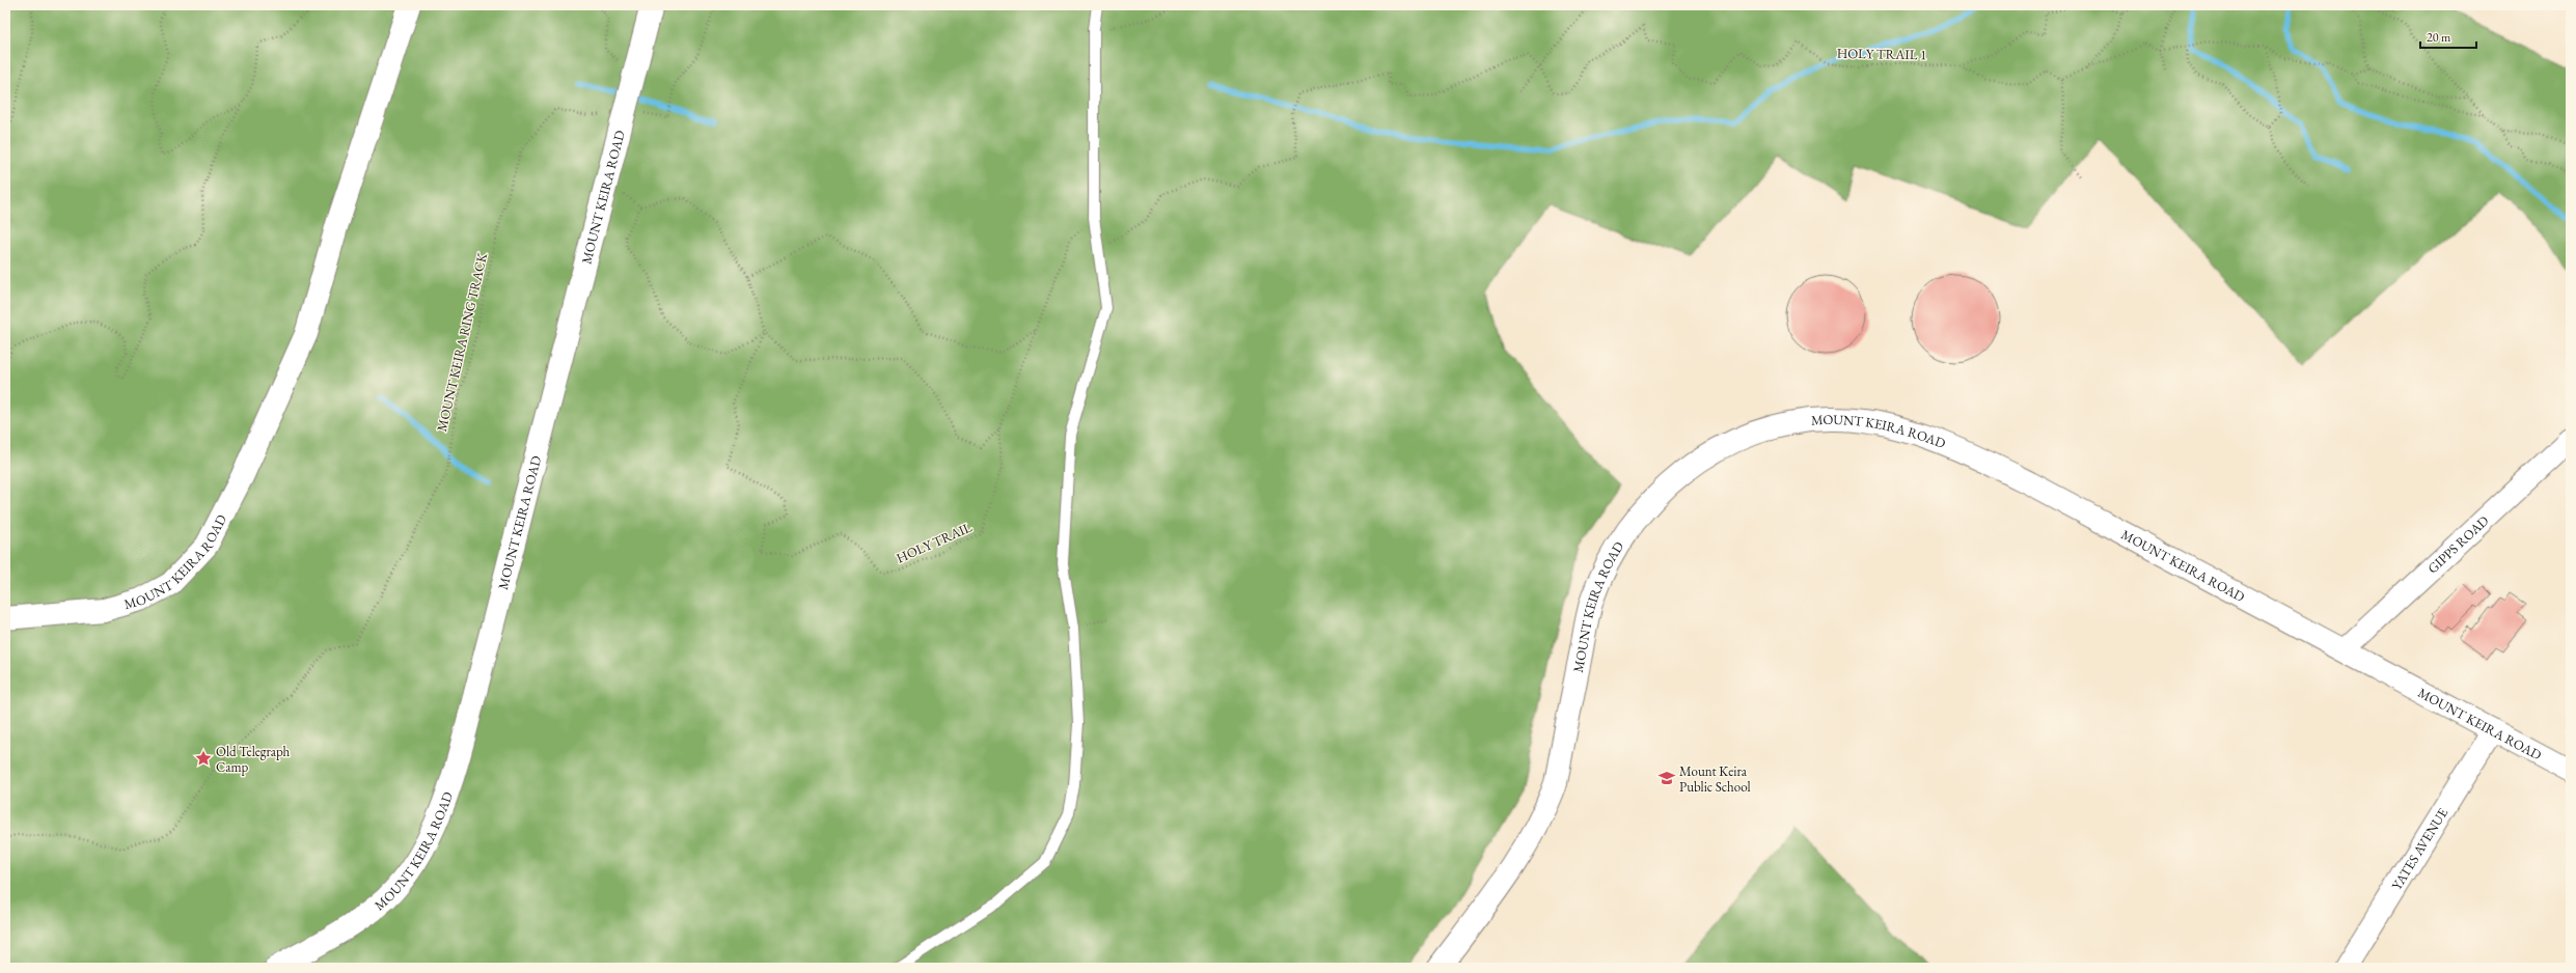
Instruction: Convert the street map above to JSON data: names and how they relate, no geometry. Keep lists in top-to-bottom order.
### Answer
{
  "streets": {
    "main road": ["MOUNT KEIRA ROAD"],
    "street": ["GIPPS ROAD", "YATES AVENUE"],
    "path": ["HOLY TRAIL 1", "MOUNT KEIRA RING TRACK", "HOLY TRAIL"]
  },
  "crossings": [
    ["MOUNT KEIRA ROAD", "MOUNT KEIRA RING TRACK"],
    ["MOUNT KEIRA ROAD", "GIPPS ROAD"],
    ["MOUNT KEIRA ROAD", "YATES AVENUE"]
  ],
  "places": {
    "place": ["Old Telegraph Camp"],
    "school or university": ["Mount Keira Public School"]
  },
  "scale_bar": "20 m"
}
